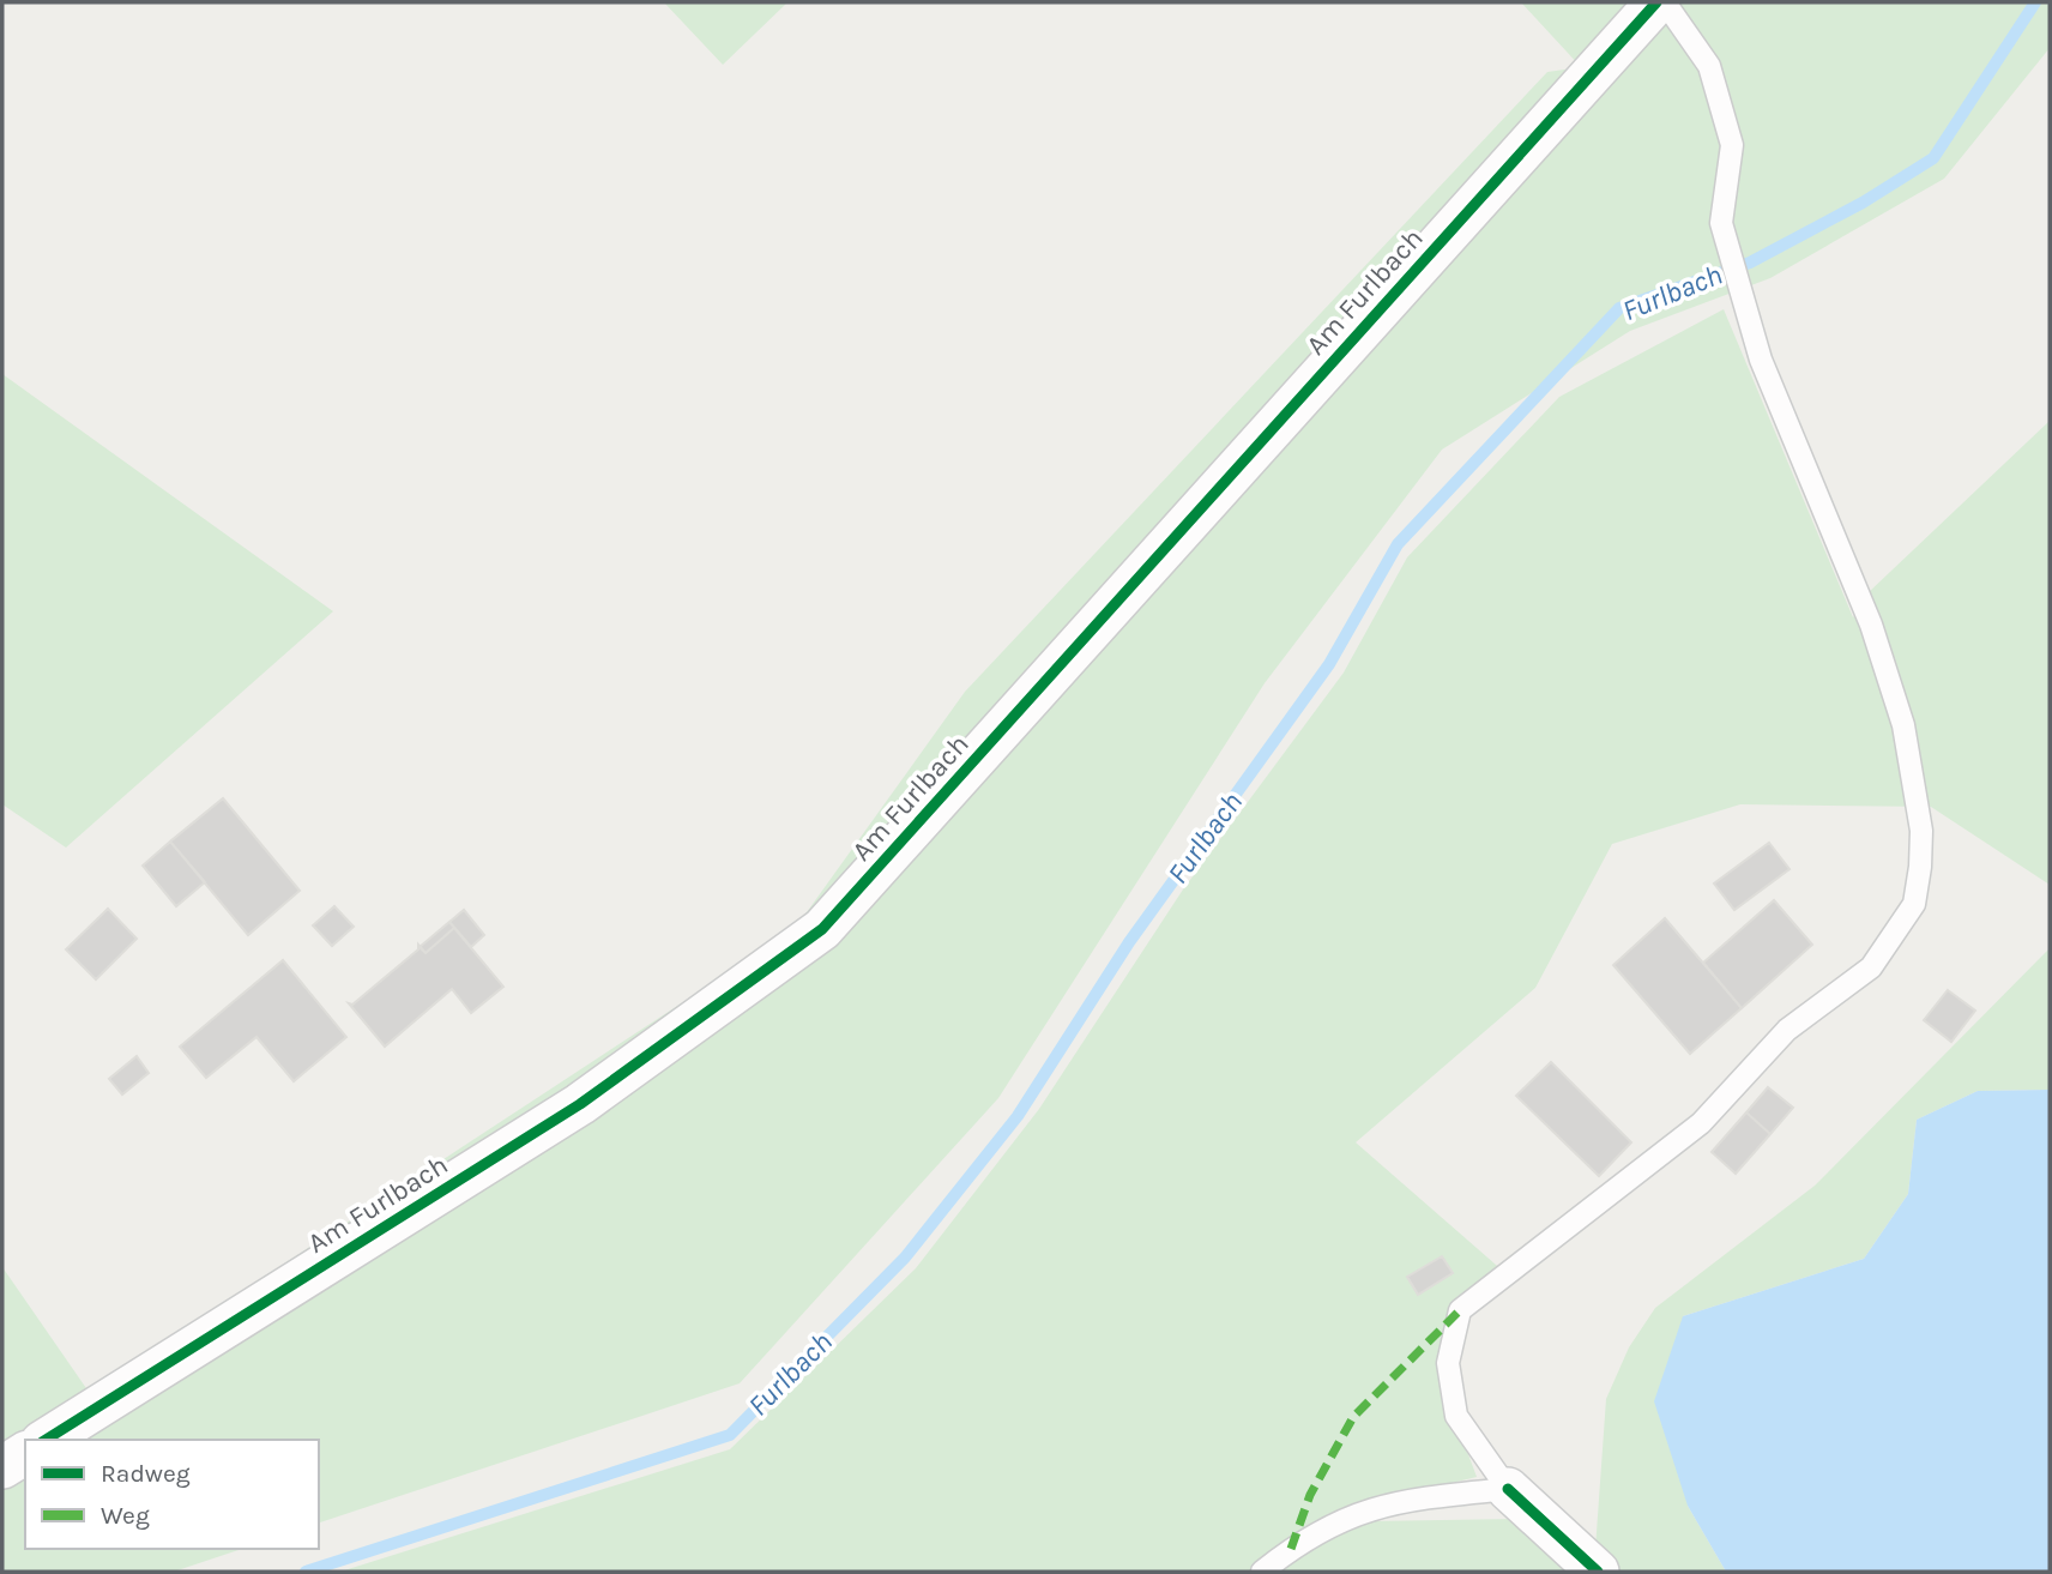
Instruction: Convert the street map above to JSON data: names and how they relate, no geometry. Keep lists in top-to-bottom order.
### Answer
{
  "streets": {
    "street": ["Am Furlbach"]
  },
  "water": ["Furlbach"],
  "legend": ["Radweg", "Weg"]
}
